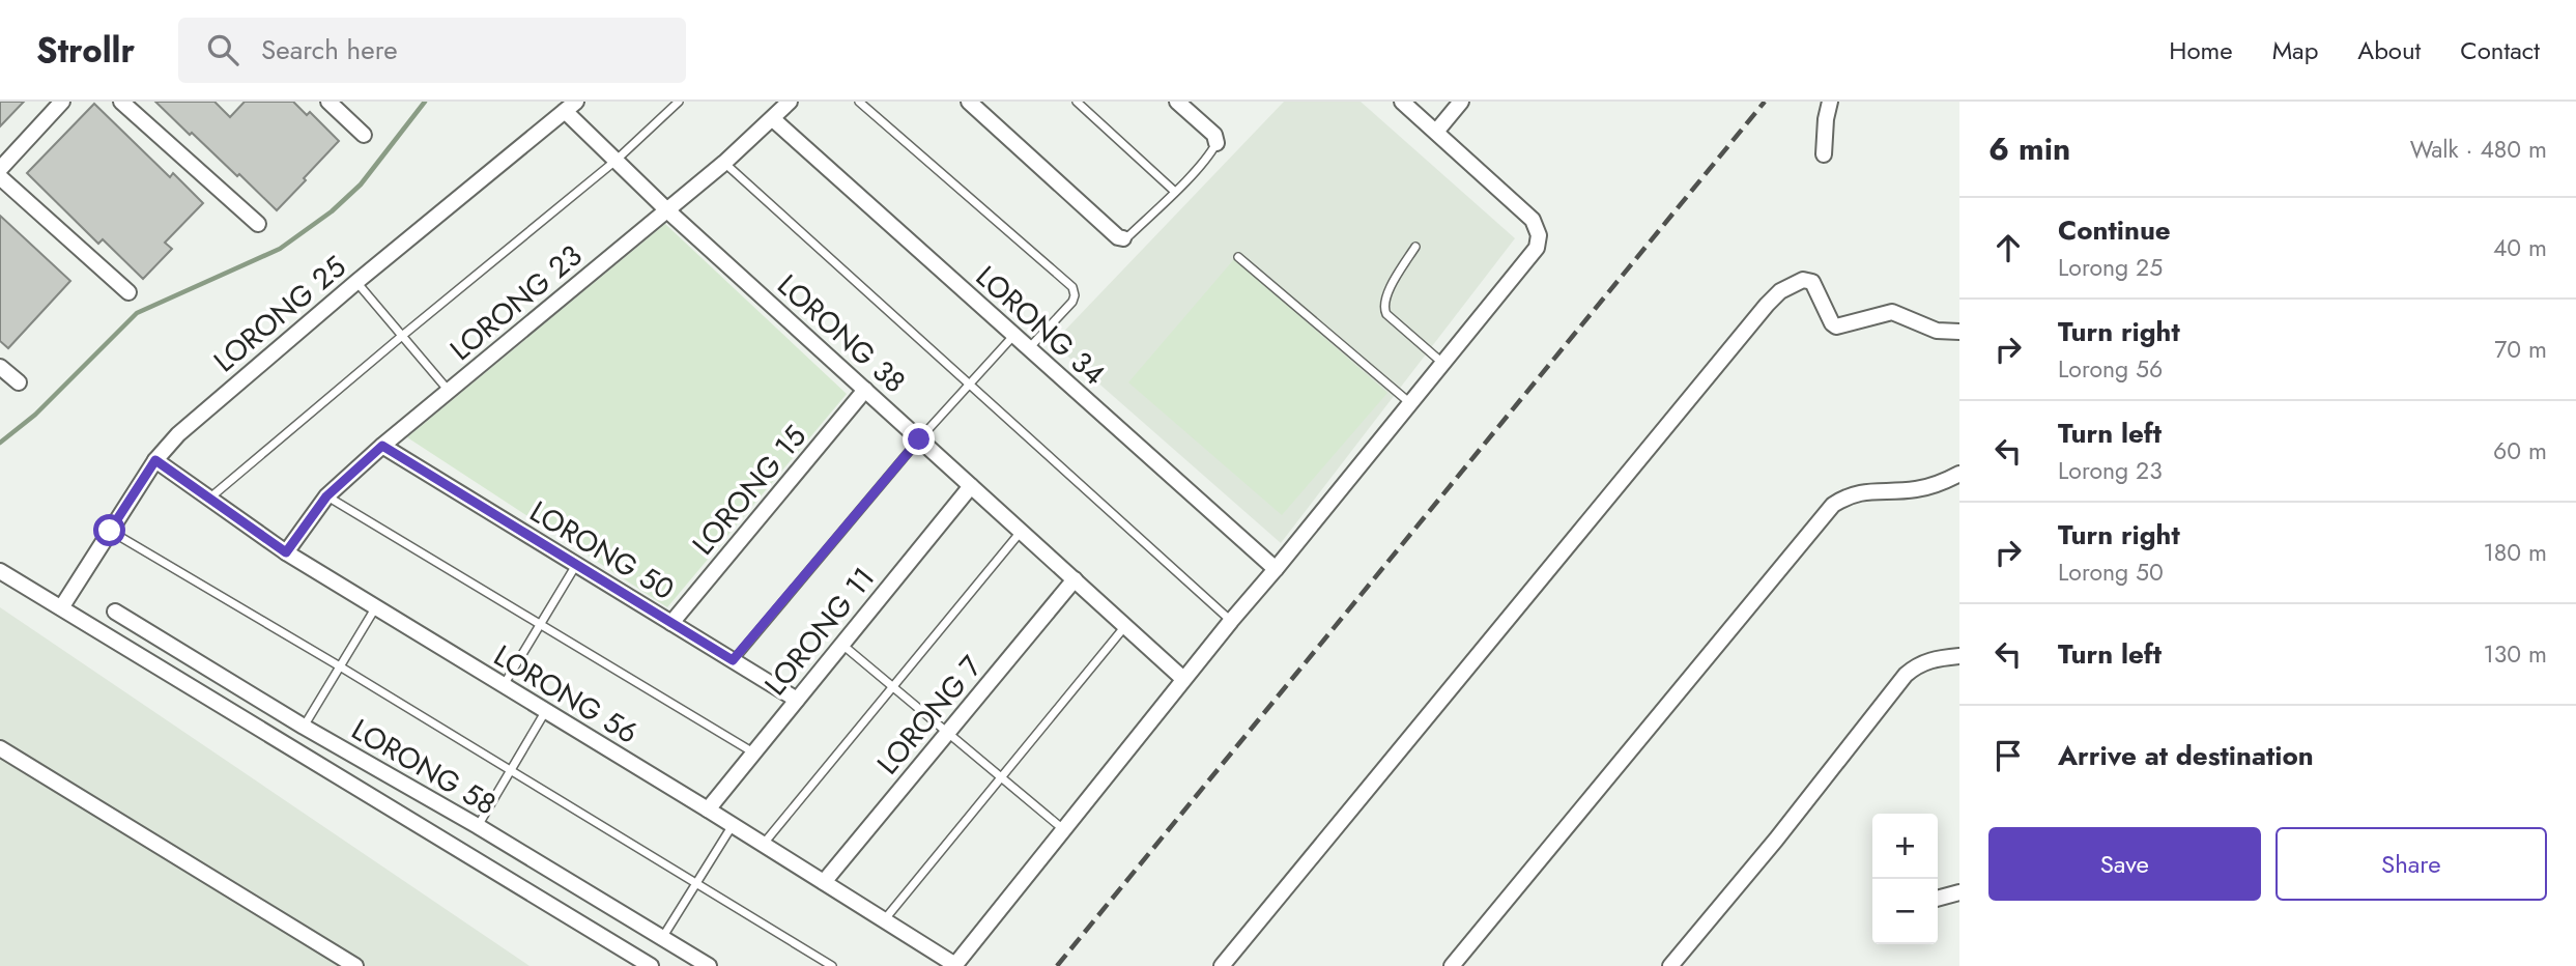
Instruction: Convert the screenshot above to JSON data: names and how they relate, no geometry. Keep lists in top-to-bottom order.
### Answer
{
  "streets": {
    "street": [
      "LORONG 23",
      "LORONG 25",
      "LORONG 34",
      "LORONG 38",
      "LORONG 15",
      "LORONG 50",
      "LORONG 11",
      "LORONG 56",
      "LORONG 7",
      "LORONG 58"
    ]
  },
  "crossings": [
    ["LORONG 23", "LORONG 34"],
    ["LORONG 23", "LORONG 38"],
    ["LORONG 23", "LORONG 50"],
    ["LORONG 23", "LORONG 56"],
    ["LORONG 25", "LORONG 38"],
    ["LORONG 25", "LORONG 56"],
    ["LORONG 38", "LORONG 15"],
    ["LORONG 38", "LORONG 11"],
    ["LORONG 38", "LORONG 7"],
    ["LORONG 15", "LORONG 50"],
    ["LORONG 50", "LORONG 11"],
    ["LORONG 11", "LORONG 56"],
    ["LORONG 56", "LORONG 7"]
  ],
  "page": {
    "header": "Strollr",
    "search": "Search here",
    "nav": [
      "Home",
      "Map",
      "About",
      "Contact"
    ],
    "heading": ["6 min", "Walk · 480 m"],
    "list": [
      ["Continue", "Lorong 25", "40 m"],
      ["Turn right", "Lorong 56", "70 m"],
      ["Turn left", "Lorong 23", "60 m"],
      ["Turn right", "Lorong 50", "180 m"],
      ["Turn left", "130 m"],
      "Arrive at destination"
    ],
    "buttons": ["Save", "Share"],
    "map_buttons": ["+", "−"]
  }
}
